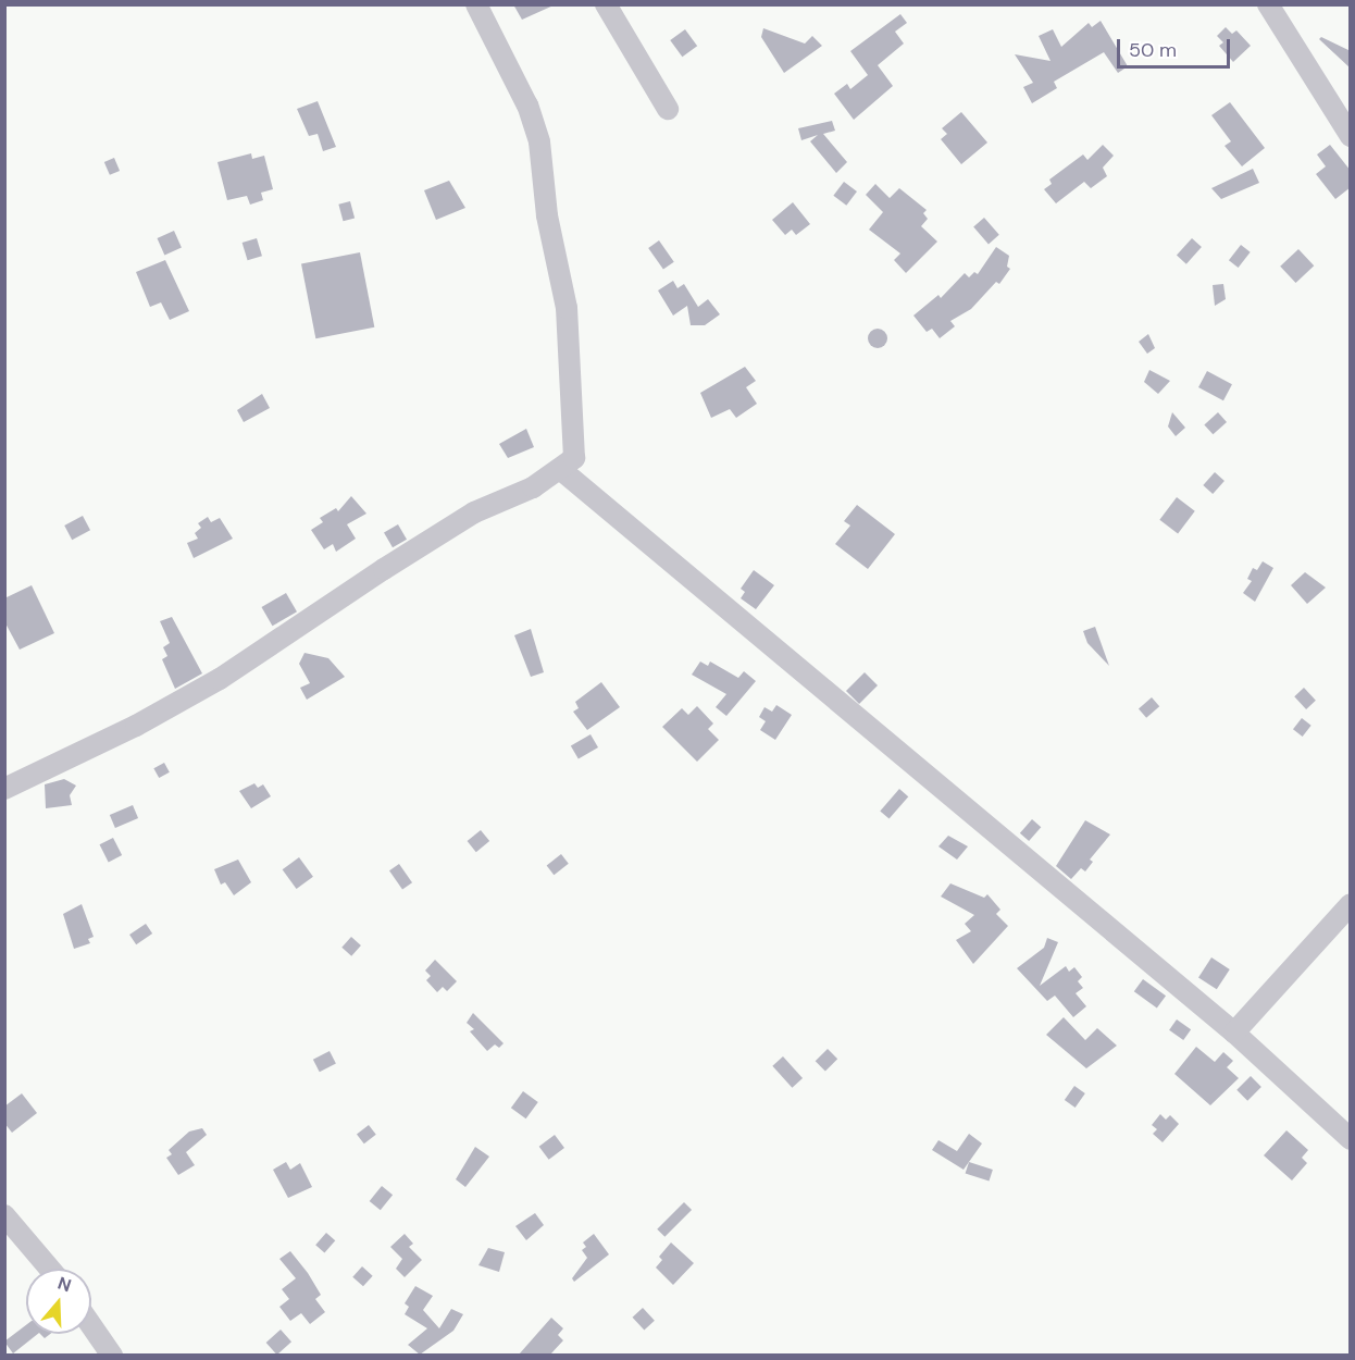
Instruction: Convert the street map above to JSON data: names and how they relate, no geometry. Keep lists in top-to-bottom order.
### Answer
{
  "scale_bar": "50 m",
  "north": "top"
}
